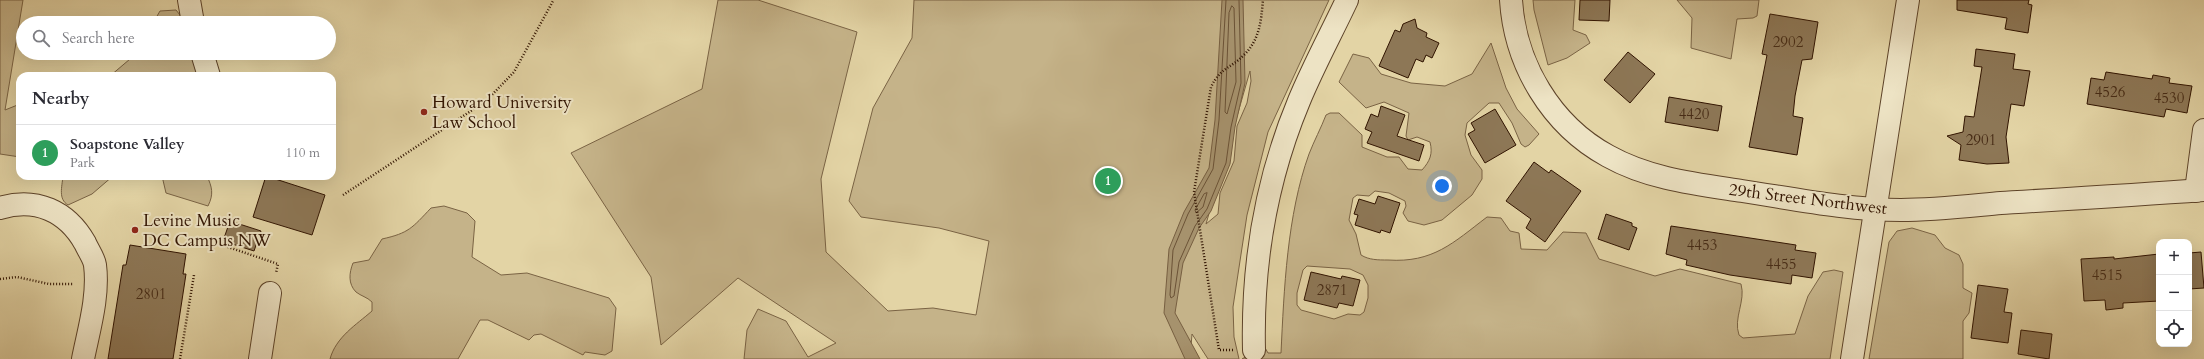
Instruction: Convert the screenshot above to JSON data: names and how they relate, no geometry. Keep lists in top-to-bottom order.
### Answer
{
  "streets": {
    "street": ["29th Street Northwest"]
  },
  "places": ["Howard University Law School", "Levine Music DC Campus NW"],
  "house_numbers": [
    "2902",
    "4526",
    "4530",
    "4420",
    "2901",
    "4453",
    "4455",
    "4515",
    "2871",
    "2801"
  ],
  "page": {
    "search": "Search here",
    "heading": "Nearby",
    "list": [
      {
        "mark": "1",
        "name": "Soapstone Valley",
        "note": "Park",
        "value": "110 m"
      }
    ],
    "pins": "1",
    "map_buttons": ["+", "−"]
  }
}
